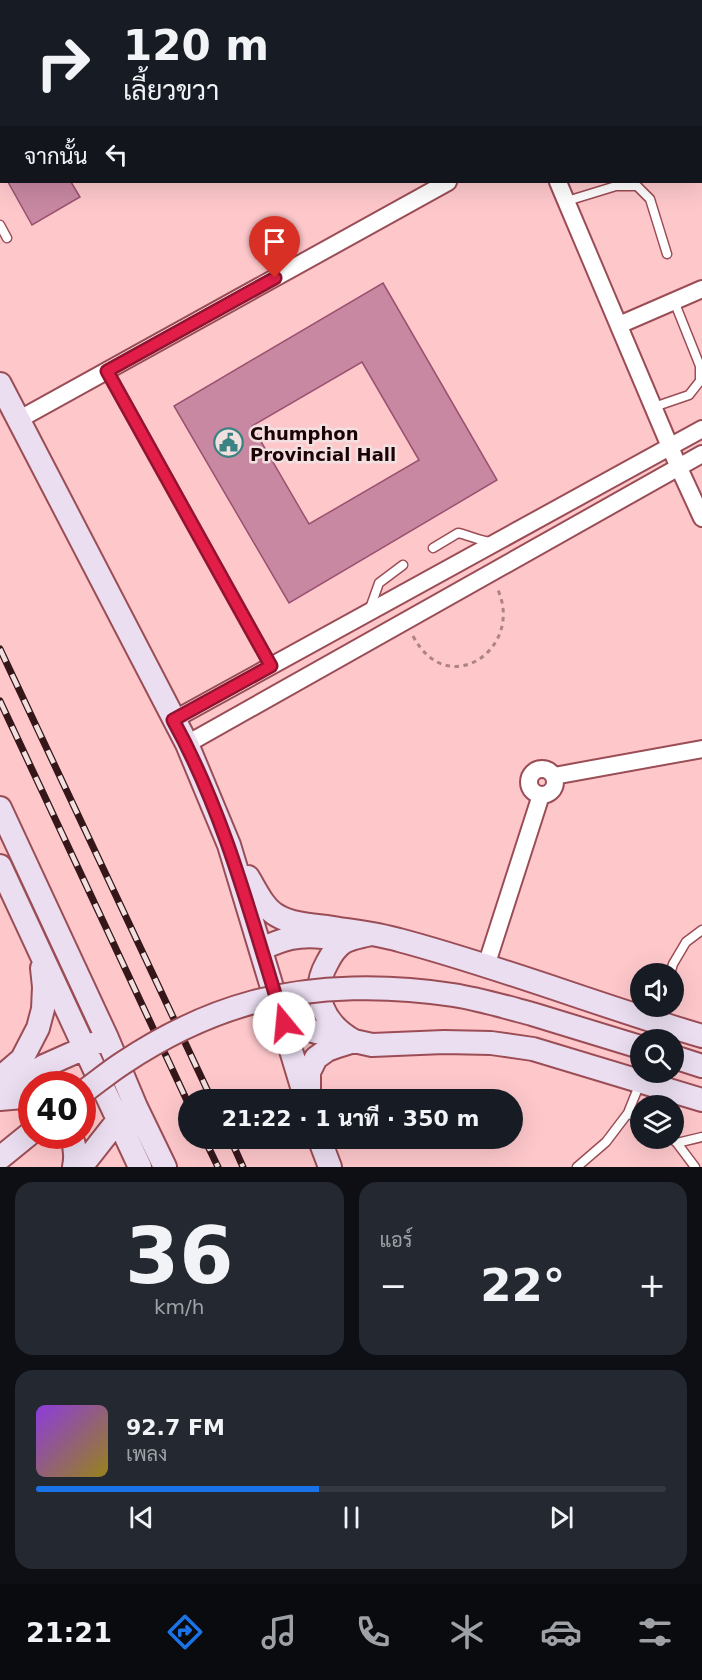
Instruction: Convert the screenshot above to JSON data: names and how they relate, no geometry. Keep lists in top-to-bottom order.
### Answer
{
  "places": {
    "public building": ["Chumphon Provincial Hall"]
  },
  "page": {
    "turn": ["120 m", "เลี้ยวขวา"],
    "then": "จากนั้น",
    "limit": "40",
    "trip": "21:22 · 1 นาที · 350 m",
    "tile": [
      ["36", "km/h"],
      "แอร์"
    ],
    "heat": ["−", "22°", "+"],
    "song": ["92.7 FM", "เพลง"],
    "tabs": "21:21"
  }
}
